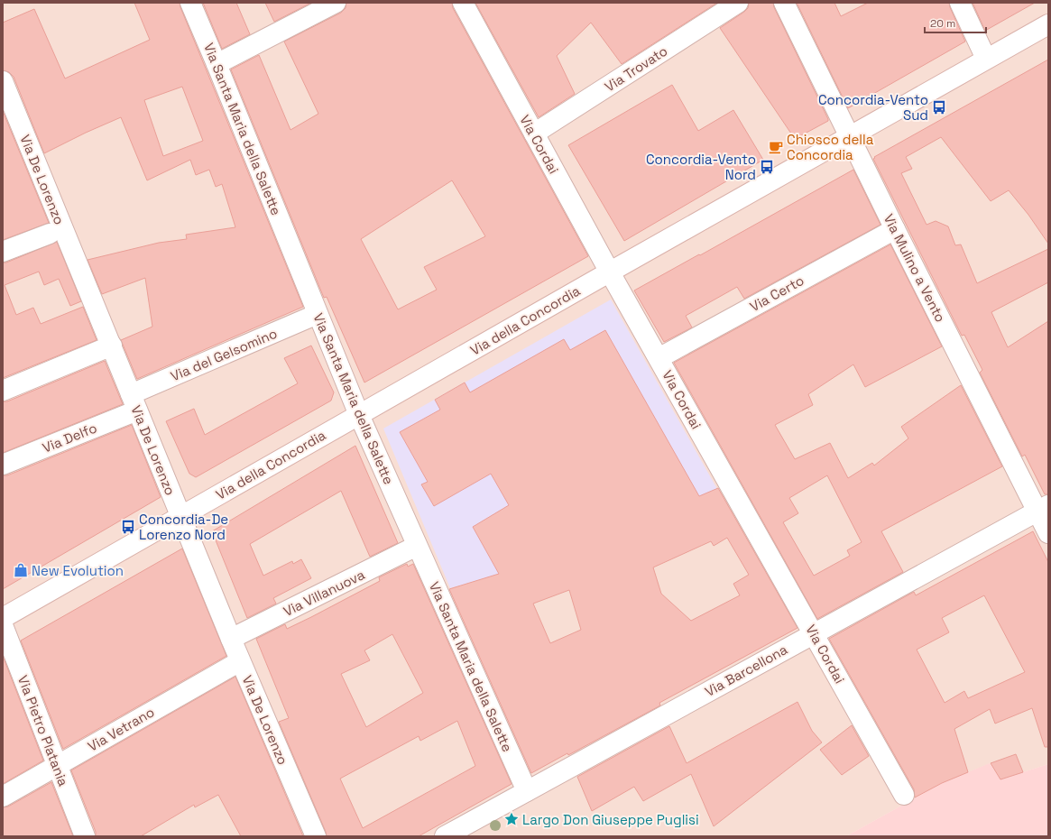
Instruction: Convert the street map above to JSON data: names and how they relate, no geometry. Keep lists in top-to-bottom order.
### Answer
{
  "streets": {
    "street": [
      "Via Trovato",
      "Via Santa Maria della Salette",
      "Via Cordai",
      "Via De Lorenzo",
      "Via Mulino a Vento",
      "Via Certo",
      "Via della Concordia",
      "Via del Gelsomino",
      "Via Delfo",
      "Via Villanuova",
      "Via Barcellona",
      "Via Vetrano",
      "Via Pietro Platania"
    ]
  },
  "crossings": [
    ["Via Trovato", "Via Cordai"],
    ["Via Santa Maria della Salette", "Via della Concordia"],
    ["Via Santa Maria della Salette", "Via del Gelsomino"],
    ["Via Santa Maria della Salette", "Via Villanuova"],
    ["Via Santa Maria della Salette", "Via Barcellona"],
    ["Via Cordai", "Via Certo"],
    ["Via Cordai", "Via della Concordia"],
    ["Via Cordai", "Via Barcellona"],
    ["Via De Lorenzo", "Via della Concordia"],
    ["Via De Lorenzo", "Via del Gelsomino"],
    ["Via De Lorenzo", "Via Delfo"],
    ["Via De Lorenzo", "Via Villanuova"],
    ["Via De Lorenzo", "Via Vetrano"],
    ["Via Mulino a Vento", "Via Certo"],
    ["Via Mulino a Vento", "Via della Concordia"],
    ["Via Mulino a Vento", "Via Barcellona"],
    ["Via del Gelsomino", "Via Delfo"],
    ["Via Vetrano", "Via Pietro Platania"]
  ],
  "places": {
    "bus stop": ["Concordia-Vento Sud", "Concordia-Vento Nord", "Concordia-De Lorenzo Nord"],
    "cafe": ["Chiosco della Concordia"],
    "shop": ["New Evolution"],
    "place": ["Largo Don Giuseppe Puglisi"]
  },
  "scale_bar": "20 m"
}
